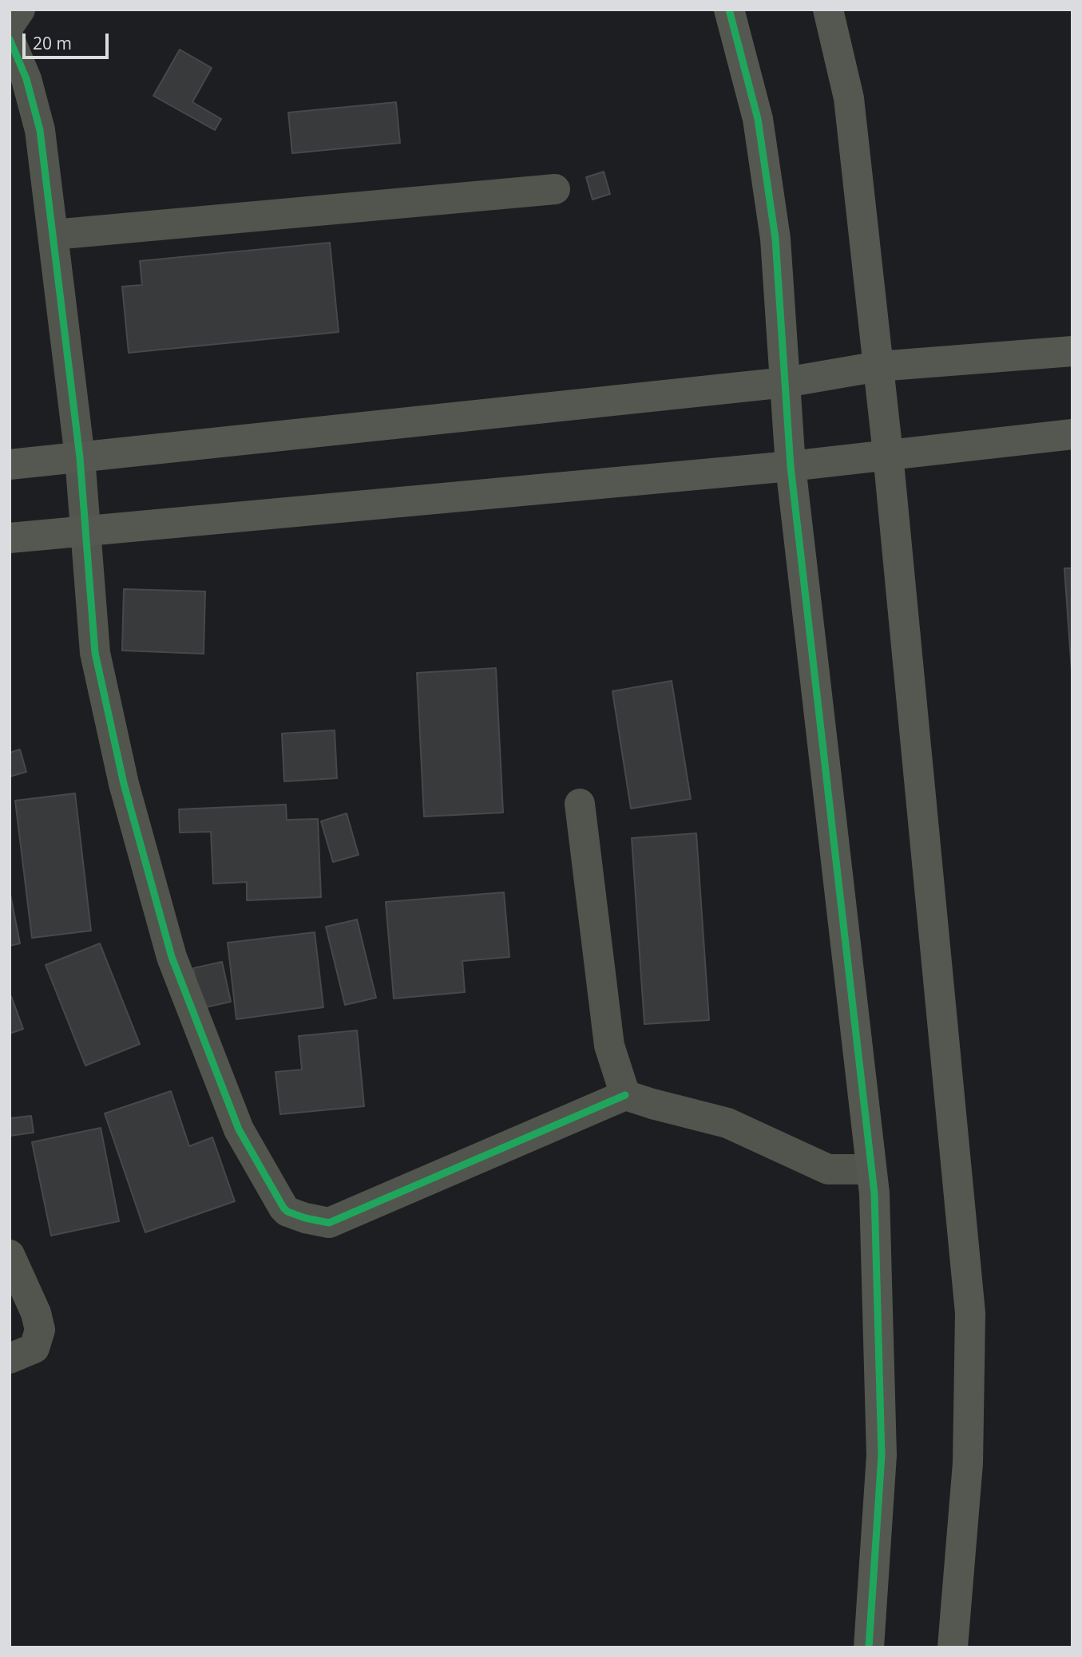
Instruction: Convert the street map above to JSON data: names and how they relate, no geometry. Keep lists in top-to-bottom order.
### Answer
{
  "scale_bar": "20 m"
}
